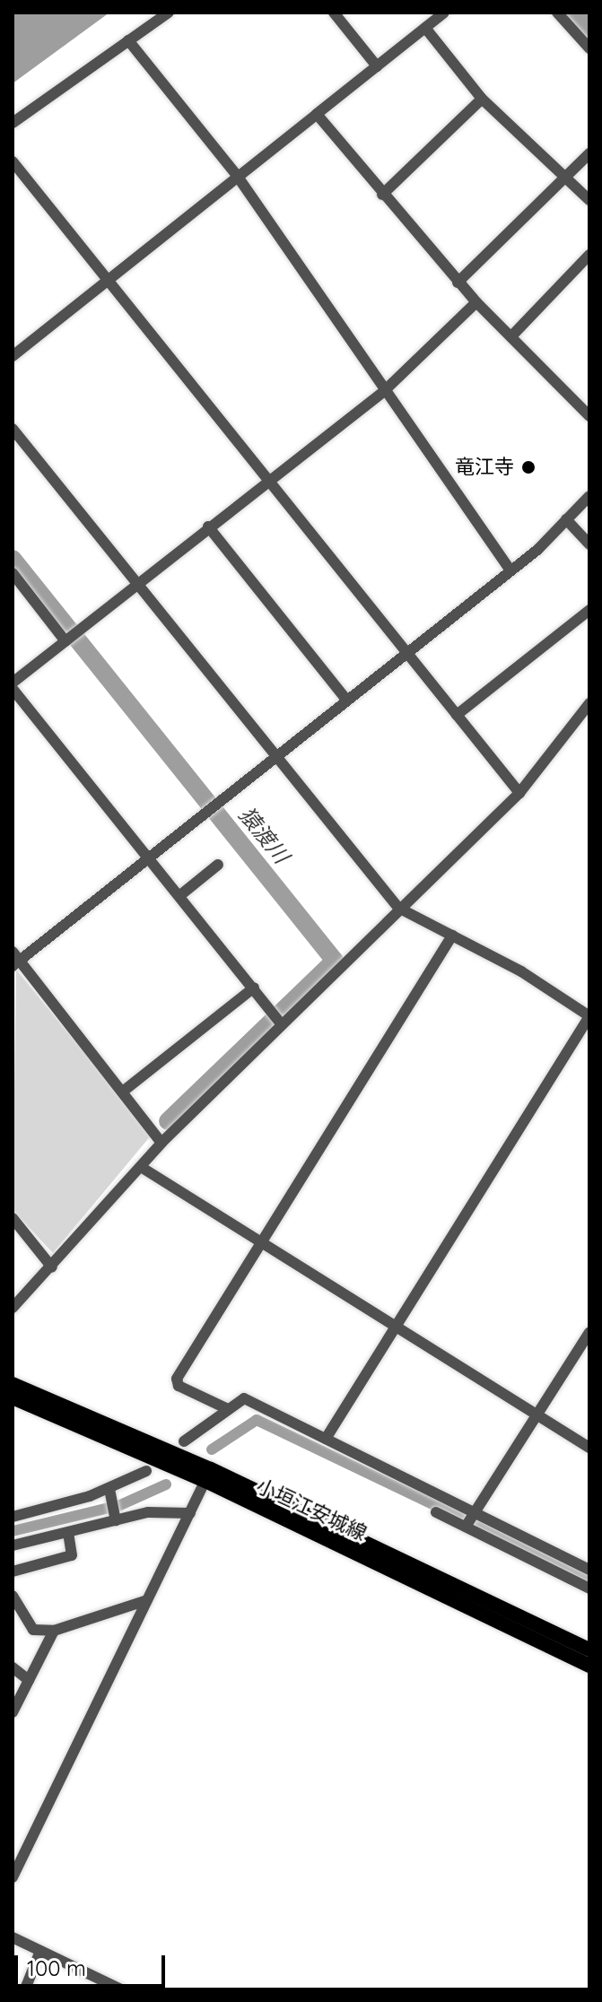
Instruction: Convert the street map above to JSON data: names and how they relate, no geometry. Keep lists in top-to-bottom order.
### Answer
{
  "streets": {
    "main road": ["小垣江安城線"]
  },
  "water": ["猿渡川"],
  "places": ["竜江寺"],
  "scale_bar": "100 m"
}
